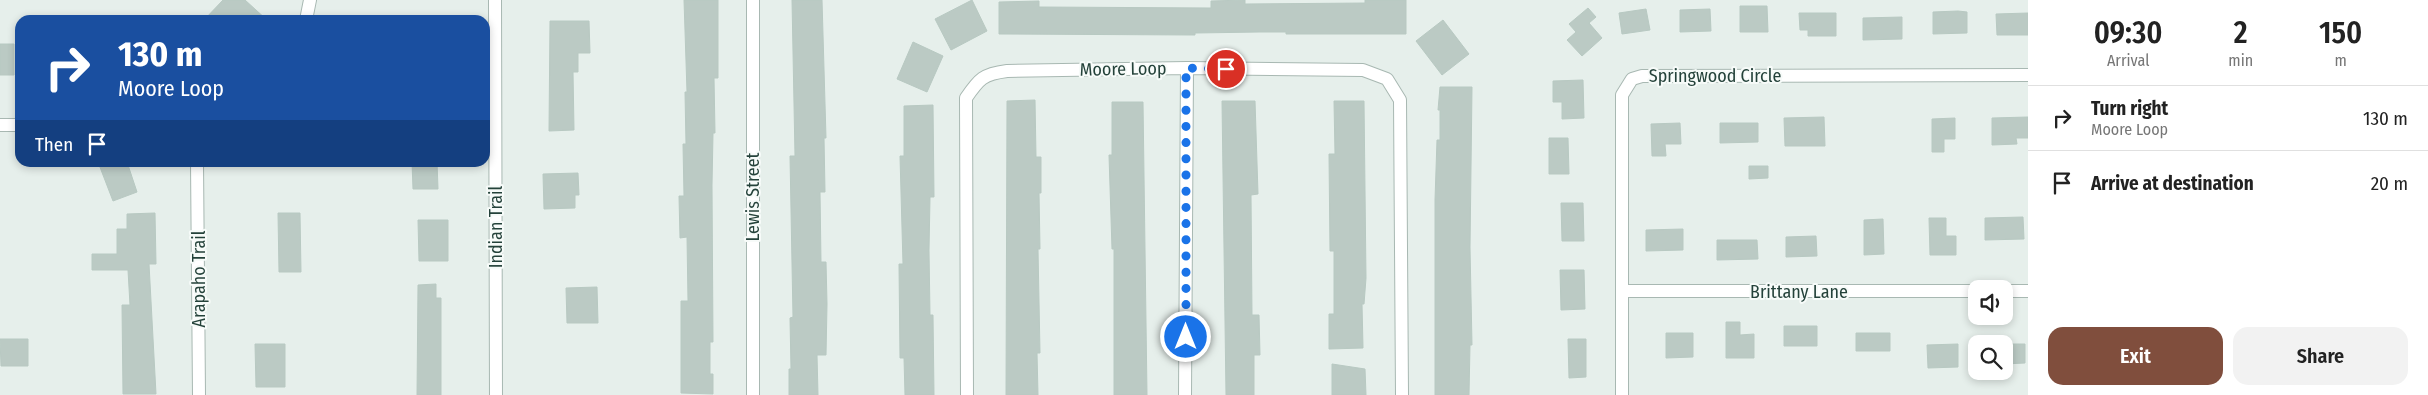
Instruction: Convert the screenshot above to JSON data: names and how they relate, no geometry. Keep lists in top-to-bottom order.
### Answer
{
  "streets": {
    "street": [
      "Moore Loop",
      "Springwood Circle",
      "Lewis Street",
      "Indian Trail",
      "Arapaho Trail",
      "Brittany Lane"
    ]
  },
  "crossings": [
    ["Springwood Circle", "Brittany Lane"]
  ],
  "page": {
    "eta": [
      "09:30",
      "Arrival",
      "2",
      "min",
      "150",
      "m"
    ],
    "turn": ["130 m", "Moore Loop"],
    "list": [
      {
        "name": "Turn right",
        "note": "Moore Loop",
        "value": "130 m"
      },
      {
        "name": "Arrive at destination",
        "value": "20 m"
      }
    ],
    "then": "Then",
    "buttons": ["Exit", "Share"]
  }
}
